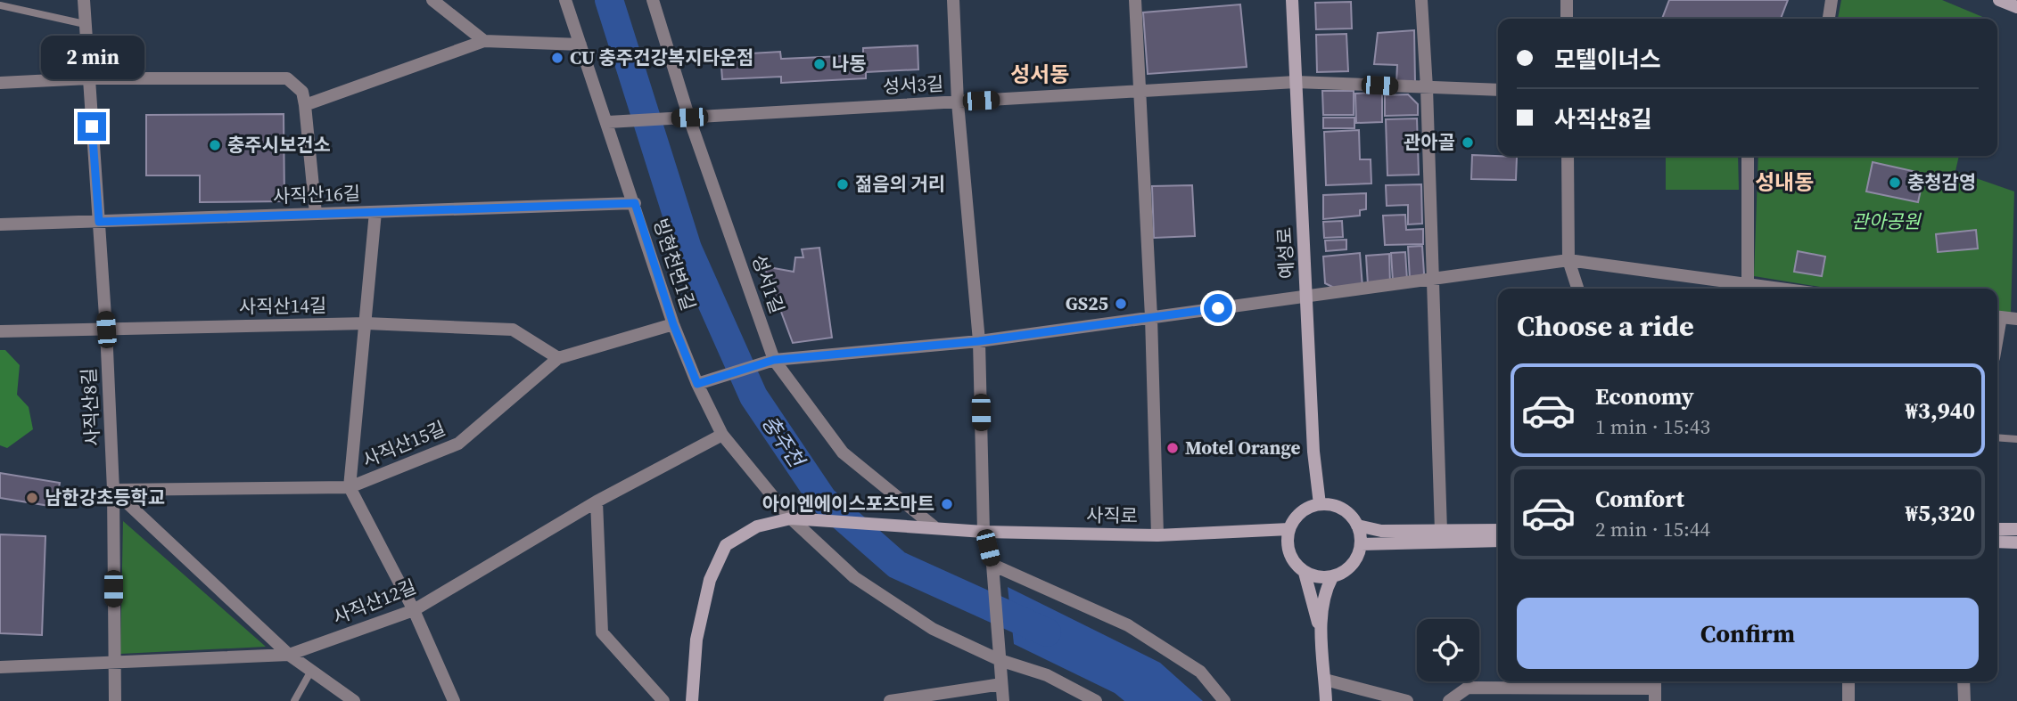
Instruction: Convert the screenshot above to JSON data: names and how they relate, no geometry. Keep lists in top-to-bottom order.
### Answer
{
  "streets": {
    "street": [
      "성서3길",
      "사직산16길",
      "예성로",
      "빙현천변1길",
      "성서1길",
      "사직산14길",
      "사직산8길",
      "사직산15길",
      "사직로",
      "사직산12길"
    ]
  },
  "crossings": [
    ["성서3길", "예성로"],
    ["성서3길", "빙현천변1길"],
    ["성서3길", "성서1길"],
    ["사직산16길", "빙현천변1길"],
    ["사직산16길", "사직산8길"],
    ["예성로", "사직로"],
    ["빙현천변1길", "사직산15길"],
    ["빙현천변1길", "사직로"],
    ["빙현천변1길", "사직산12길"],
    ["성서1길", "사직로"],
    ["사직산14길", "사직산8길"],
    ["사직산14길", "사직산15길"],
    ["사직산8길", "사직산15길"],
    ["사직산8길", "사직산12길"]
  ],
  "districts": ["성서동", "성내동"],
  "water": ["충주천"],
  "parks": ["관아공원"],
  "places": [
    "CU 충주건강복지타운점",
    "나동",
    "관아골",
    "충주시보건소",
    "충청감영",
    "젊음의 거리",
    "GS25",
    "Motel Orange",
    "남한강초등학교",
    "아이엔에이스포츠마트"
  ],
  "page": {
    "banner": ["모텔이너스", "사직산8길"],
    "bubble": "2 min",
    "heading": "Choose a ride",
    "list": [
      {
        "name": "Economy",
        "note": "1 min · 15:43",
        "value": "₩3,940"
      },
      {
        "name": "Comfort",
        "note": "2 min · 15:44",
        "value": "₩5,320"
      }
    ],
    "buttons": "Confirm"
  }
}
